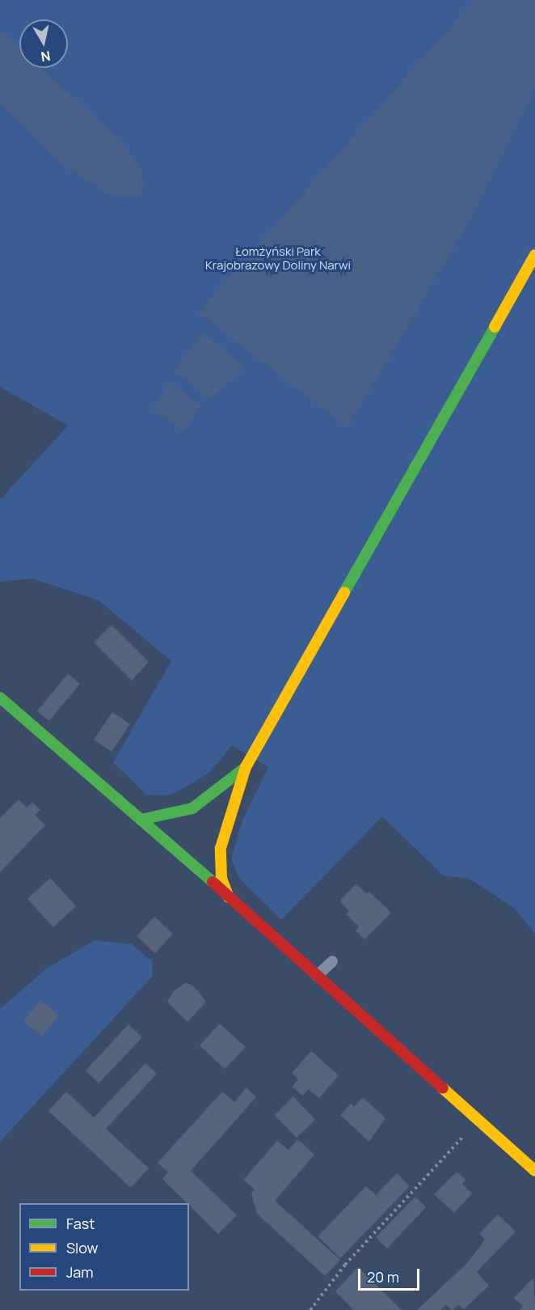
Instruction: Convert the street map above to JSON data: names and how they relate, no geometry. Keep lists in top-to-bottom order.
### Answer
{
  "parks": ["Łomżyński Park Krajobrazowy Doliny Narwi"],
  "legend": ["Fast", "Slow", "Jam"],
  "scale_bar": "20 m",
  "north": "bottom"
}
